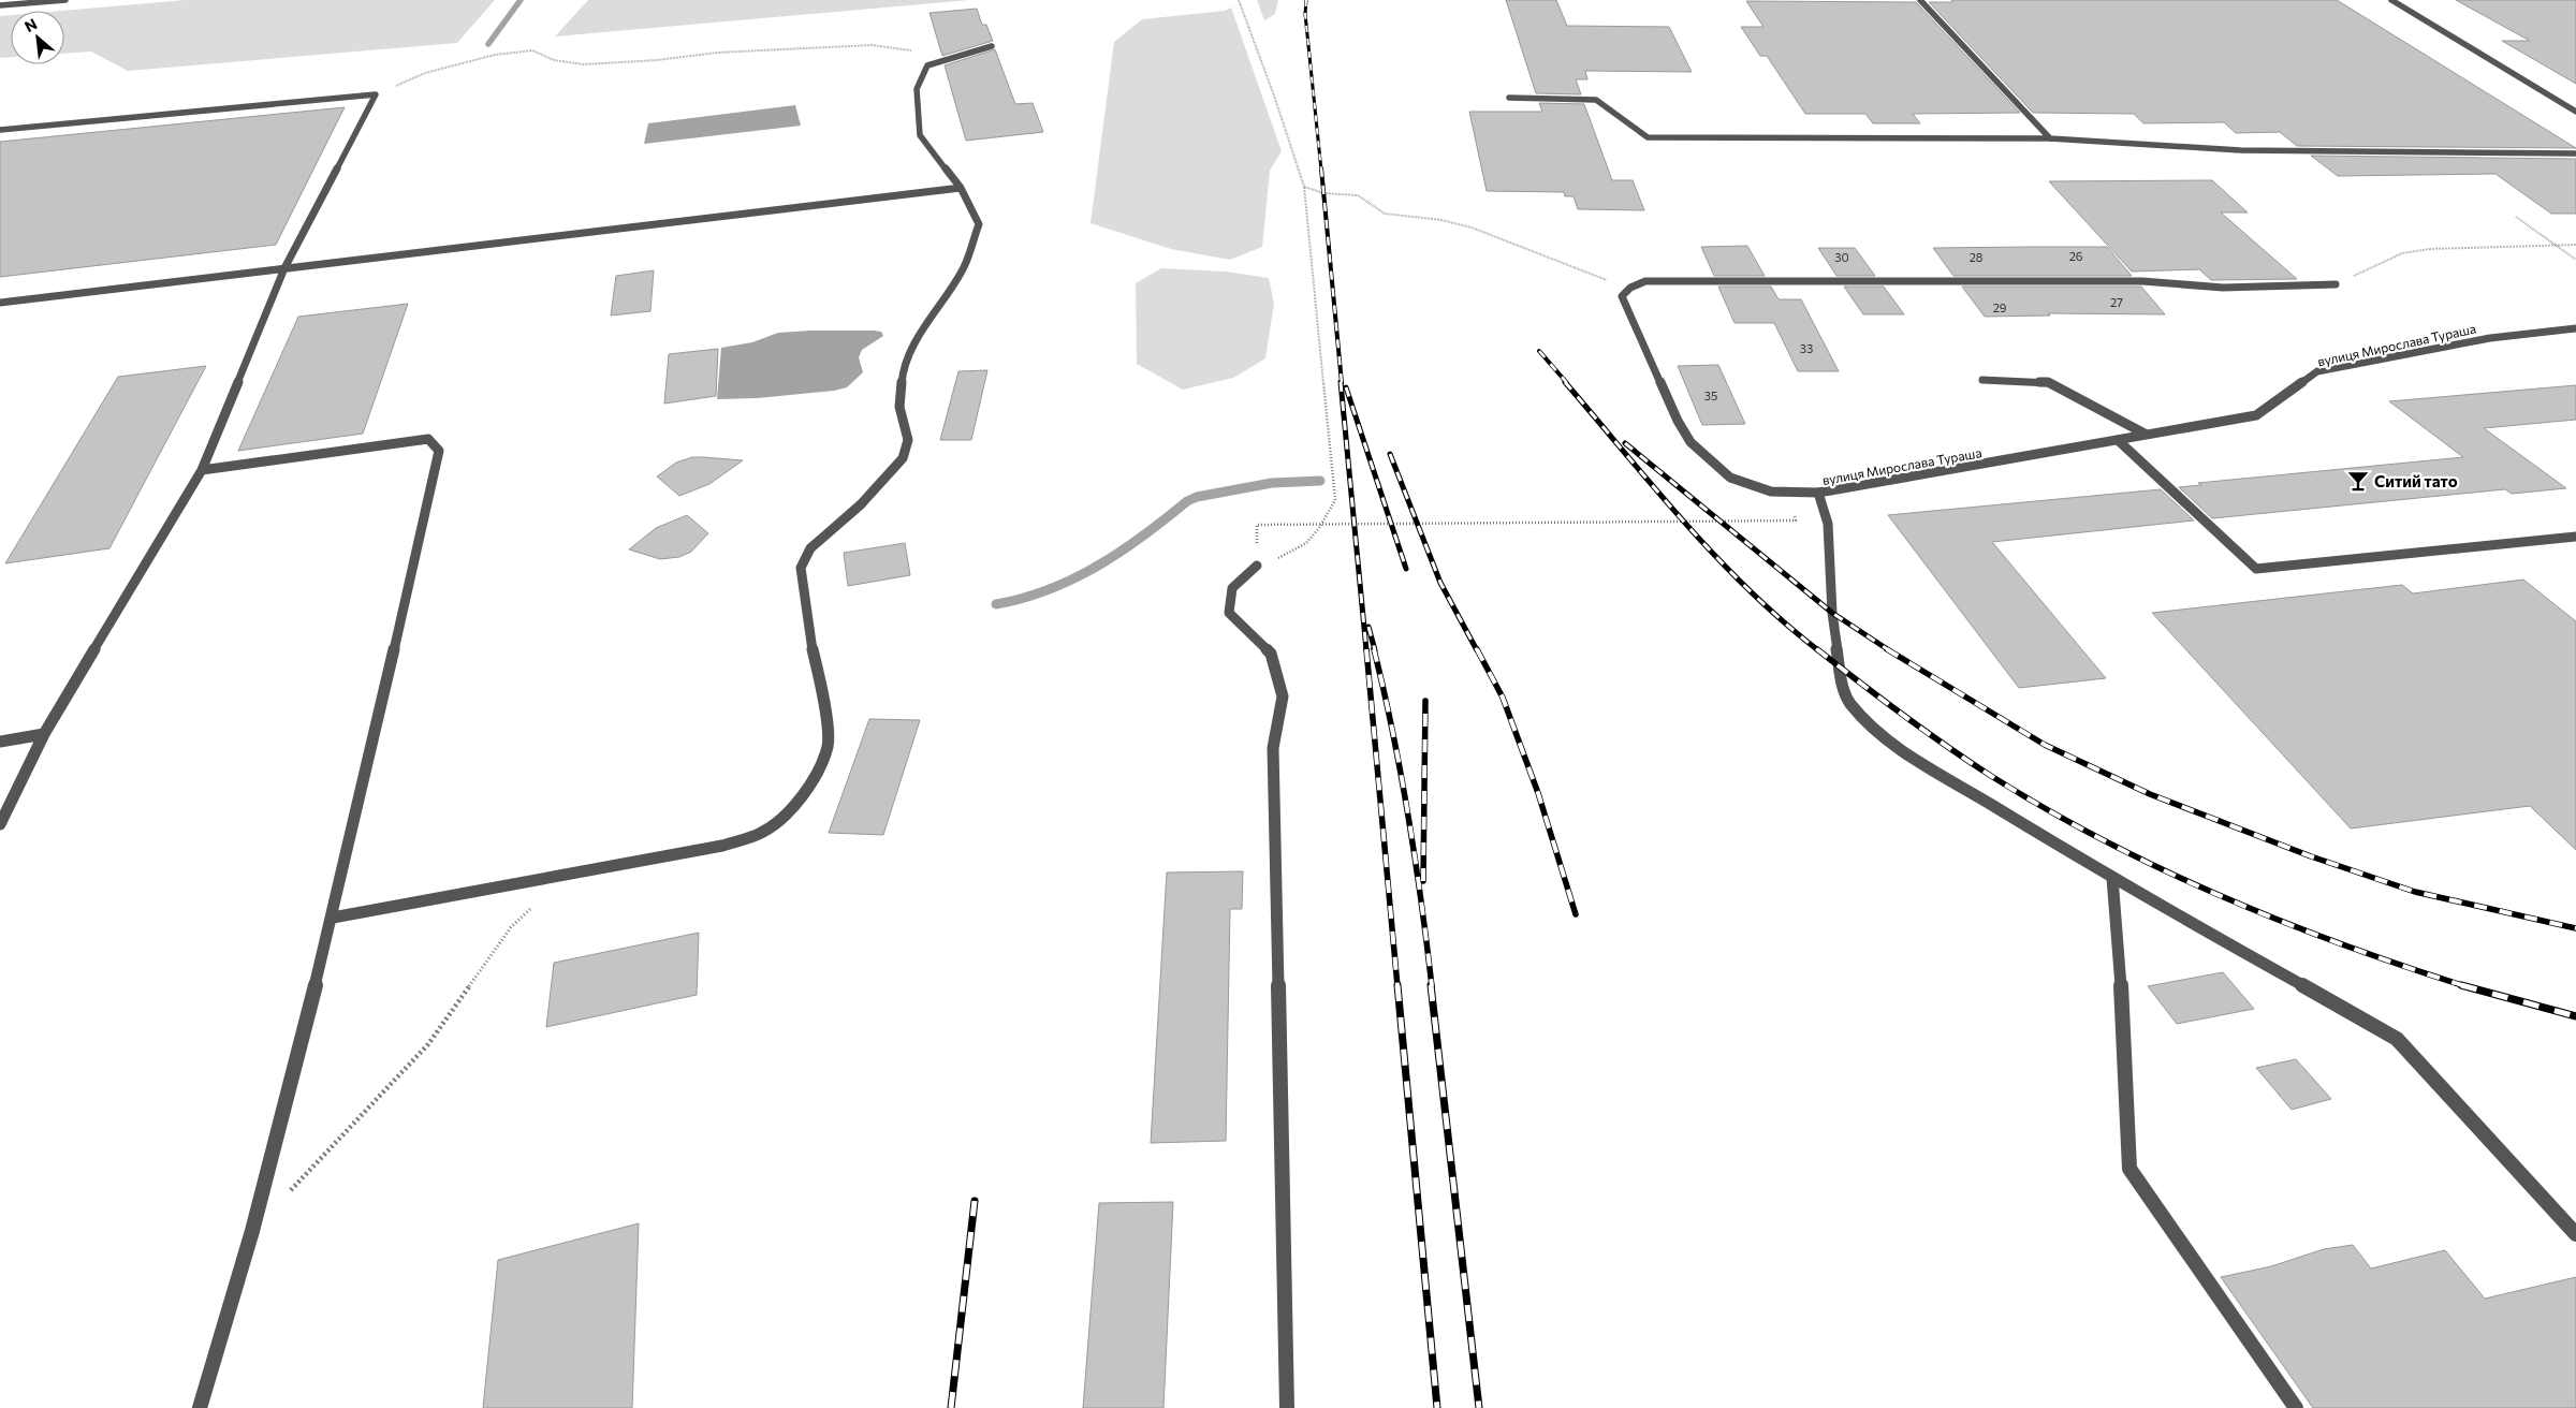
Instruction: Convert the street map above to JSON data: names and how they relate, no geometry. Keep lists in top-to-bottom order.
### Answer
{
  "streets": {
    "street": ["вулиця Мирослава Тураша"]
  },
  "places": {
    "bar": ["Ситий тато"]
  },
  "house_numbers": [
    "26",
    "30",
    "28",
    "27",
    "29",
    "33",
    "35"
  ],
  "north": "top left"
}
